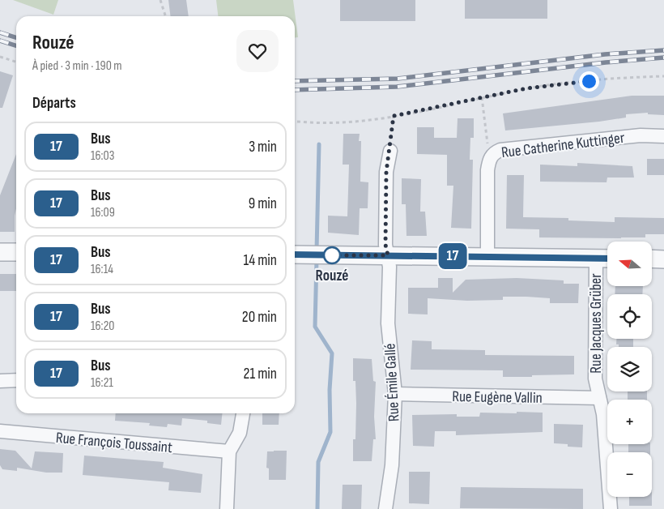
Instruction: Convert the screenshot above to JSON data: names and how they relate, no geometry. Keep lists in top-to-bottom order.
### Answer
{
  "streets": {
    "street": [
      "Rue Catherine Kuttinger",
      "Rue Jacques Grüber",
      "Rue Émile Gallé",
      "Rue Eugène Vallin",
      "Rue François Toussaint"
    ]
  },
  "crossings": [
    ["Rue Jacques Grüber", "Rue Eugène Vallin"],
    ["Rue Émile Gallé", "Rue Eugène Vallin"]
  ],
  "places": ["Rouzé"],
  "lines": ["bus line 17"],
  "north": "left",
  "page": {
    "on_map": "17",
    "heading": [
      ["Rouzé", "À pied · 3 min · 190 m"],
      "Départs"
    ],
    "list": [
      {
        "mark": "17",
        "name": "Bus",
        "note": "16:03",
        "value": "3 min"
      },
      {
        "mark": "17",
        "name": "Bus",
        "note": "16:09",
        "value": "9 min"
      },
      {
        "mark": "17",
        "name": "Bus",
        "note": "16:14",
        "value": "14 min"
      },
      {
        "mark": "17",
        "name": "Bus",
        "note": "16:20",
        "value": "20 min"
      },
      {
        "mark": "17",
        "name": "Bus",
        "note": "16:21",
        "value": "21 min"
      }
    ],
    "map_buttons": ["+", "−"]
  }
}
